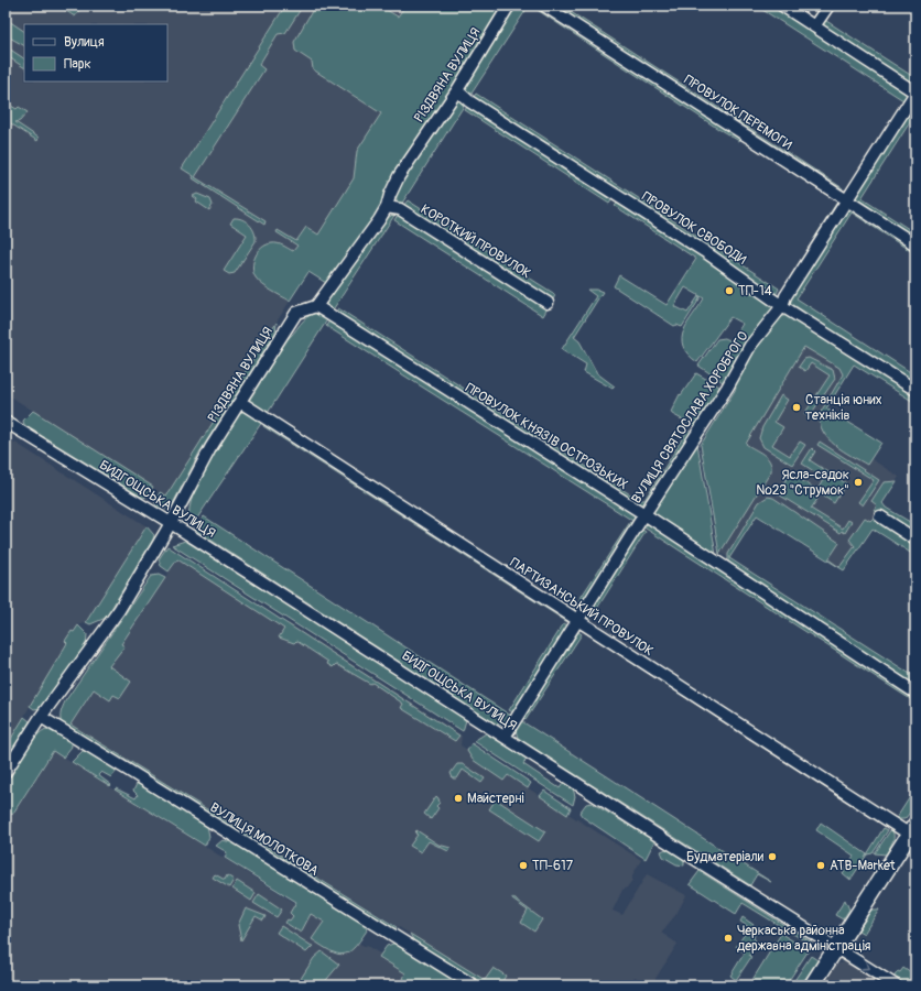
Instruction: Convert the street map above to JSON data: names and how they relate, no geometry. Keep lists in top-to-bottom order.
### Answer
{
  "streets": {
    "street": [
      "РІЗДВЯНА ВУЛИЦЯ",
      "ПРОВУЛОК ПЕРЕМОГИ",
      "ПРОВУЛОК СВОБОДИ",
      "КОРОТКИЙ ПРОВУЛОК",
      "ВУЛИЦЯ СВЯТОСЛАВА ХОРОБРОГО",
      "ПРОВУЛОК КНЯЗІВ ОСТРОЗЬКИХ",
      "БИДГОЩСЬКА ВУЛИЦЯ",
      "ПАРТИЗАНСЬКИЙ ПРОВУЛОК",
      "ВУЛИЦЯ МОЛОТКОВА"
    ]
  },
  "crossings": [
    ["РІЗДВЯНА ВУЛИЦЯ", "ПРОВУЛОК СВОБОДИ"],
    ["РІЗДВЯНА ВУЛИЦЯ", "КОРОТКИЙ ПРОВУЛОК"],
    ["РІЗДВЯНА ВУЛИЦЯ", "ПРОВУЛОК КНЯЗІВ ОСТРОЗЬКИХ"],
    ["РІЗДВЯНА ВУЛИЦЯ", "БИДГОЩСЬКА ВУЛИЦЯ"],
    ["РІЗДВЯНА ВУЛИЦЯ", "ПАРТИЗАНСЬКИЙ ПРОВУЛОК"],
    ["РІЗДВЯНА ВУЛИЦЯ", "ВУЛИЦЯ МОЛОТКОВА"],
    ["ПРОВУЛОК ПЕРЕМОГИ", "ВУЛИЦЯ СВЯТОСЛАВА ХОРОБРОГО"],
    ["ПРОВУЛОК СВОБОДИ", "ВУЛИЦЯ СВЯТОСЛАВА ХОРОБРОГО"],
    ["ВУЛИЦЯ СВЯТОСЛАВА ХОРОБРОГО", "ПРОВУЛОК КНЯЗІВ ОСТРОЗЬКИХ"],
    ["ВУЛИЦЯ СВЯТОСЛАВА ХОРОБРОГО", "БИДГОЩСЬКА ВУЛИЦЯ"],
    ["ВУЛИЦЯ СВЯТОСЛАВА ХОРОБРОГО", "ПАРТИЗАНСЬКИЙ ПРОВУЛОК"]
  ],
  "places": [
    "ТП-14",
    "Станція юних техніків",
    "Ясла-садок №23 \"Струмок\"",
    "Майстерні",
    "Будматеріали",
    "ТП-617",
    "ATB-Market",
    "Черкаська районна державна адміністрація"
  ],
  "legend": ["Вулиця", "Парк"]
}
